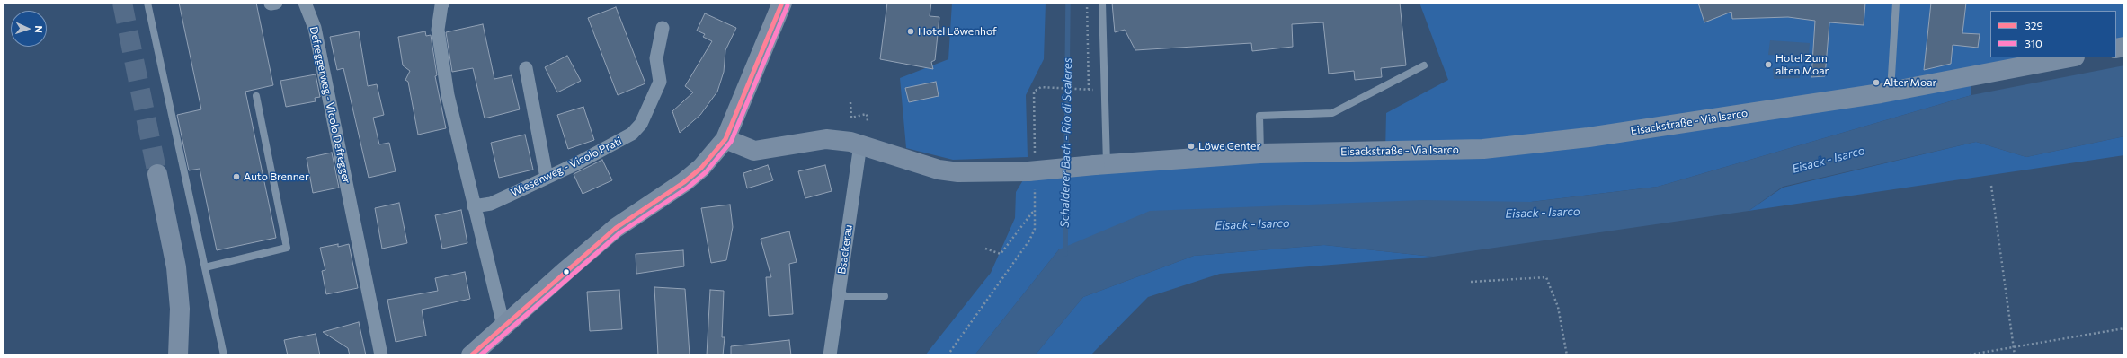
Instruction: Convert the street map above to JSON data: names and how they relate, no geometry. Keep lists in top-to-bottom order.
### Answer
{
  "streets": {
    "street": [
      "Defreggerweg - Vicolo Defregger",
      "Eisackstraße - Via Isarco",
      "Wiesenweg - Vicolo Prati",
      "Bsackerau"
    ]
  },
  "crossings": [
    ["Eisackstraße - Via Isarco", "Bsackerau"]
  ],
  "water": ["Schalderer Bach - Rio di Scaleres", "Eisack - Isarco"],
  "places": [
    "Hotel Löwenhof",
    "Hotel Zum alten Moar",
    "Alter Moar",
    "Löwe Center",
    "Auto Brenner"
  ],
  "lines": ["transit line 329", "transit line 310"],
  "legend": ["329", "310"],
  "north": "right"
}
